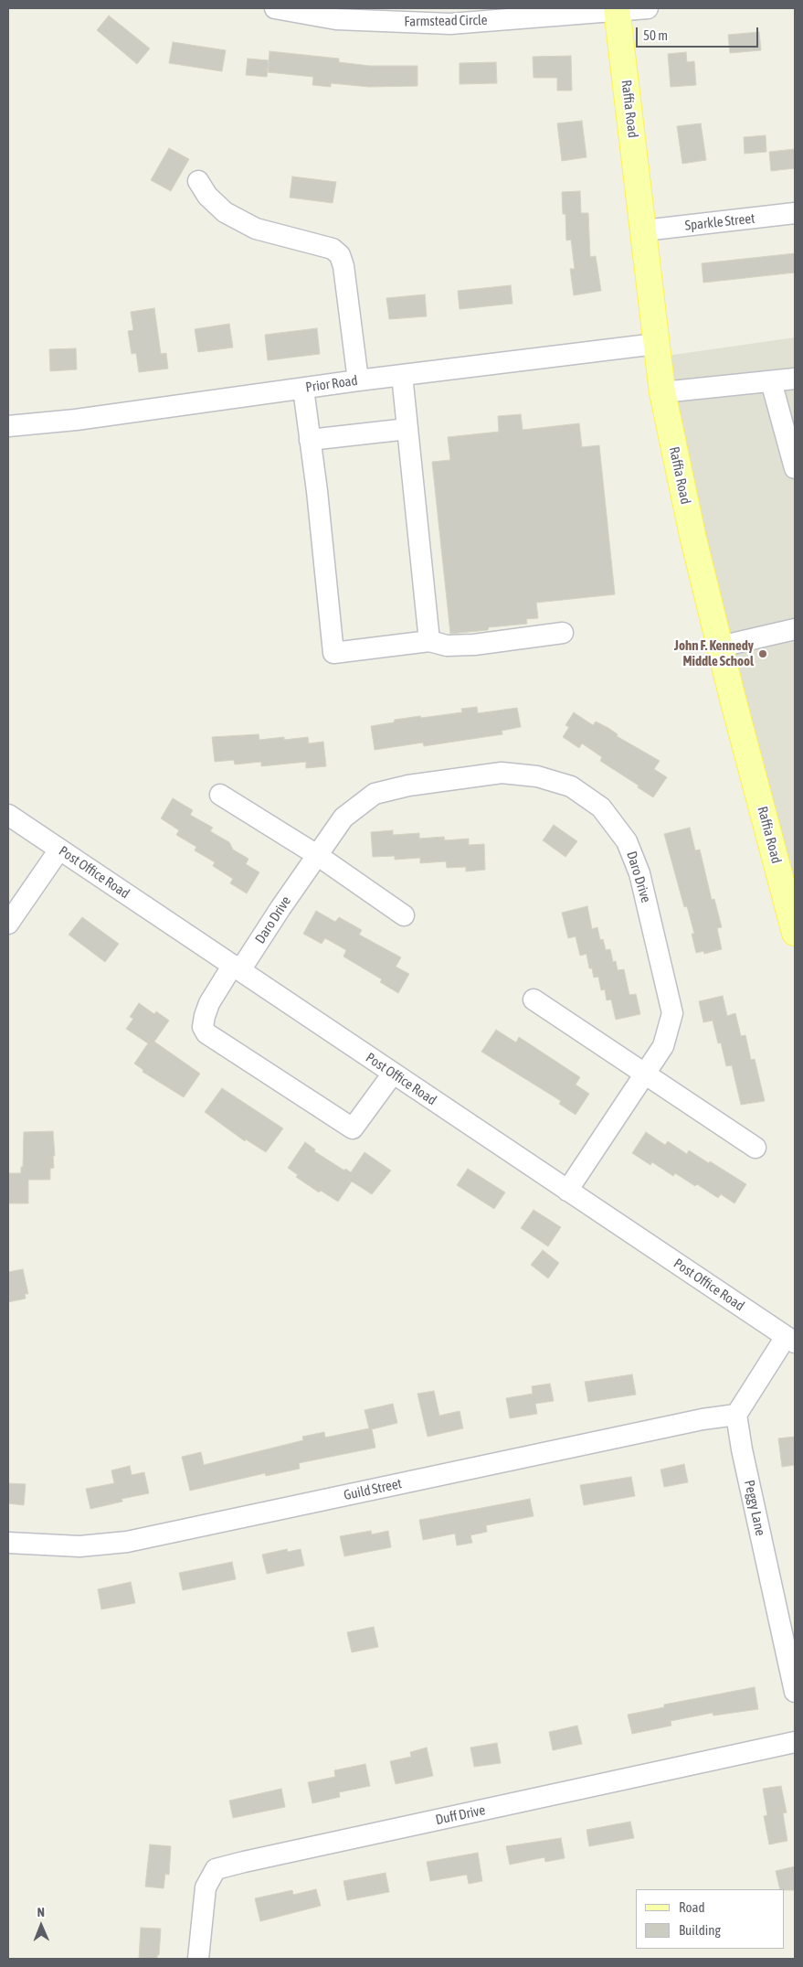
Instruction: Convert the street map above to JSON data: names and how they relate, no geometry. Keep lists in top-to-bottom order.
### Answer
{
  "streets": {
    "main road": ["Raffia Road"],
    "street": [
      "Farmstead Circle",
      "Sparkle Street",
      "Prior Road",
      "Post Office Road",
      "Daro Drive",
      "Guild Street",
      "Peggy Lane",
      "Duff Drive"
    ]
  },
  "crossings": [
    ["Farmstead Circle", "Raffia Road"],
    ["Raffia Road", "Sparkle Street"],
    ["Raffia Road", "Prior Road"],
    ["Post Office Road", "Daro Drive"],
    ["Guild Street", "Peggy Lane"]
  ],
  "places": ["John F. Kennedy Middle School"],
  "legend": ["Road", "Building"],
  "scale_bar": "50 m",
  "north": "top"
}
